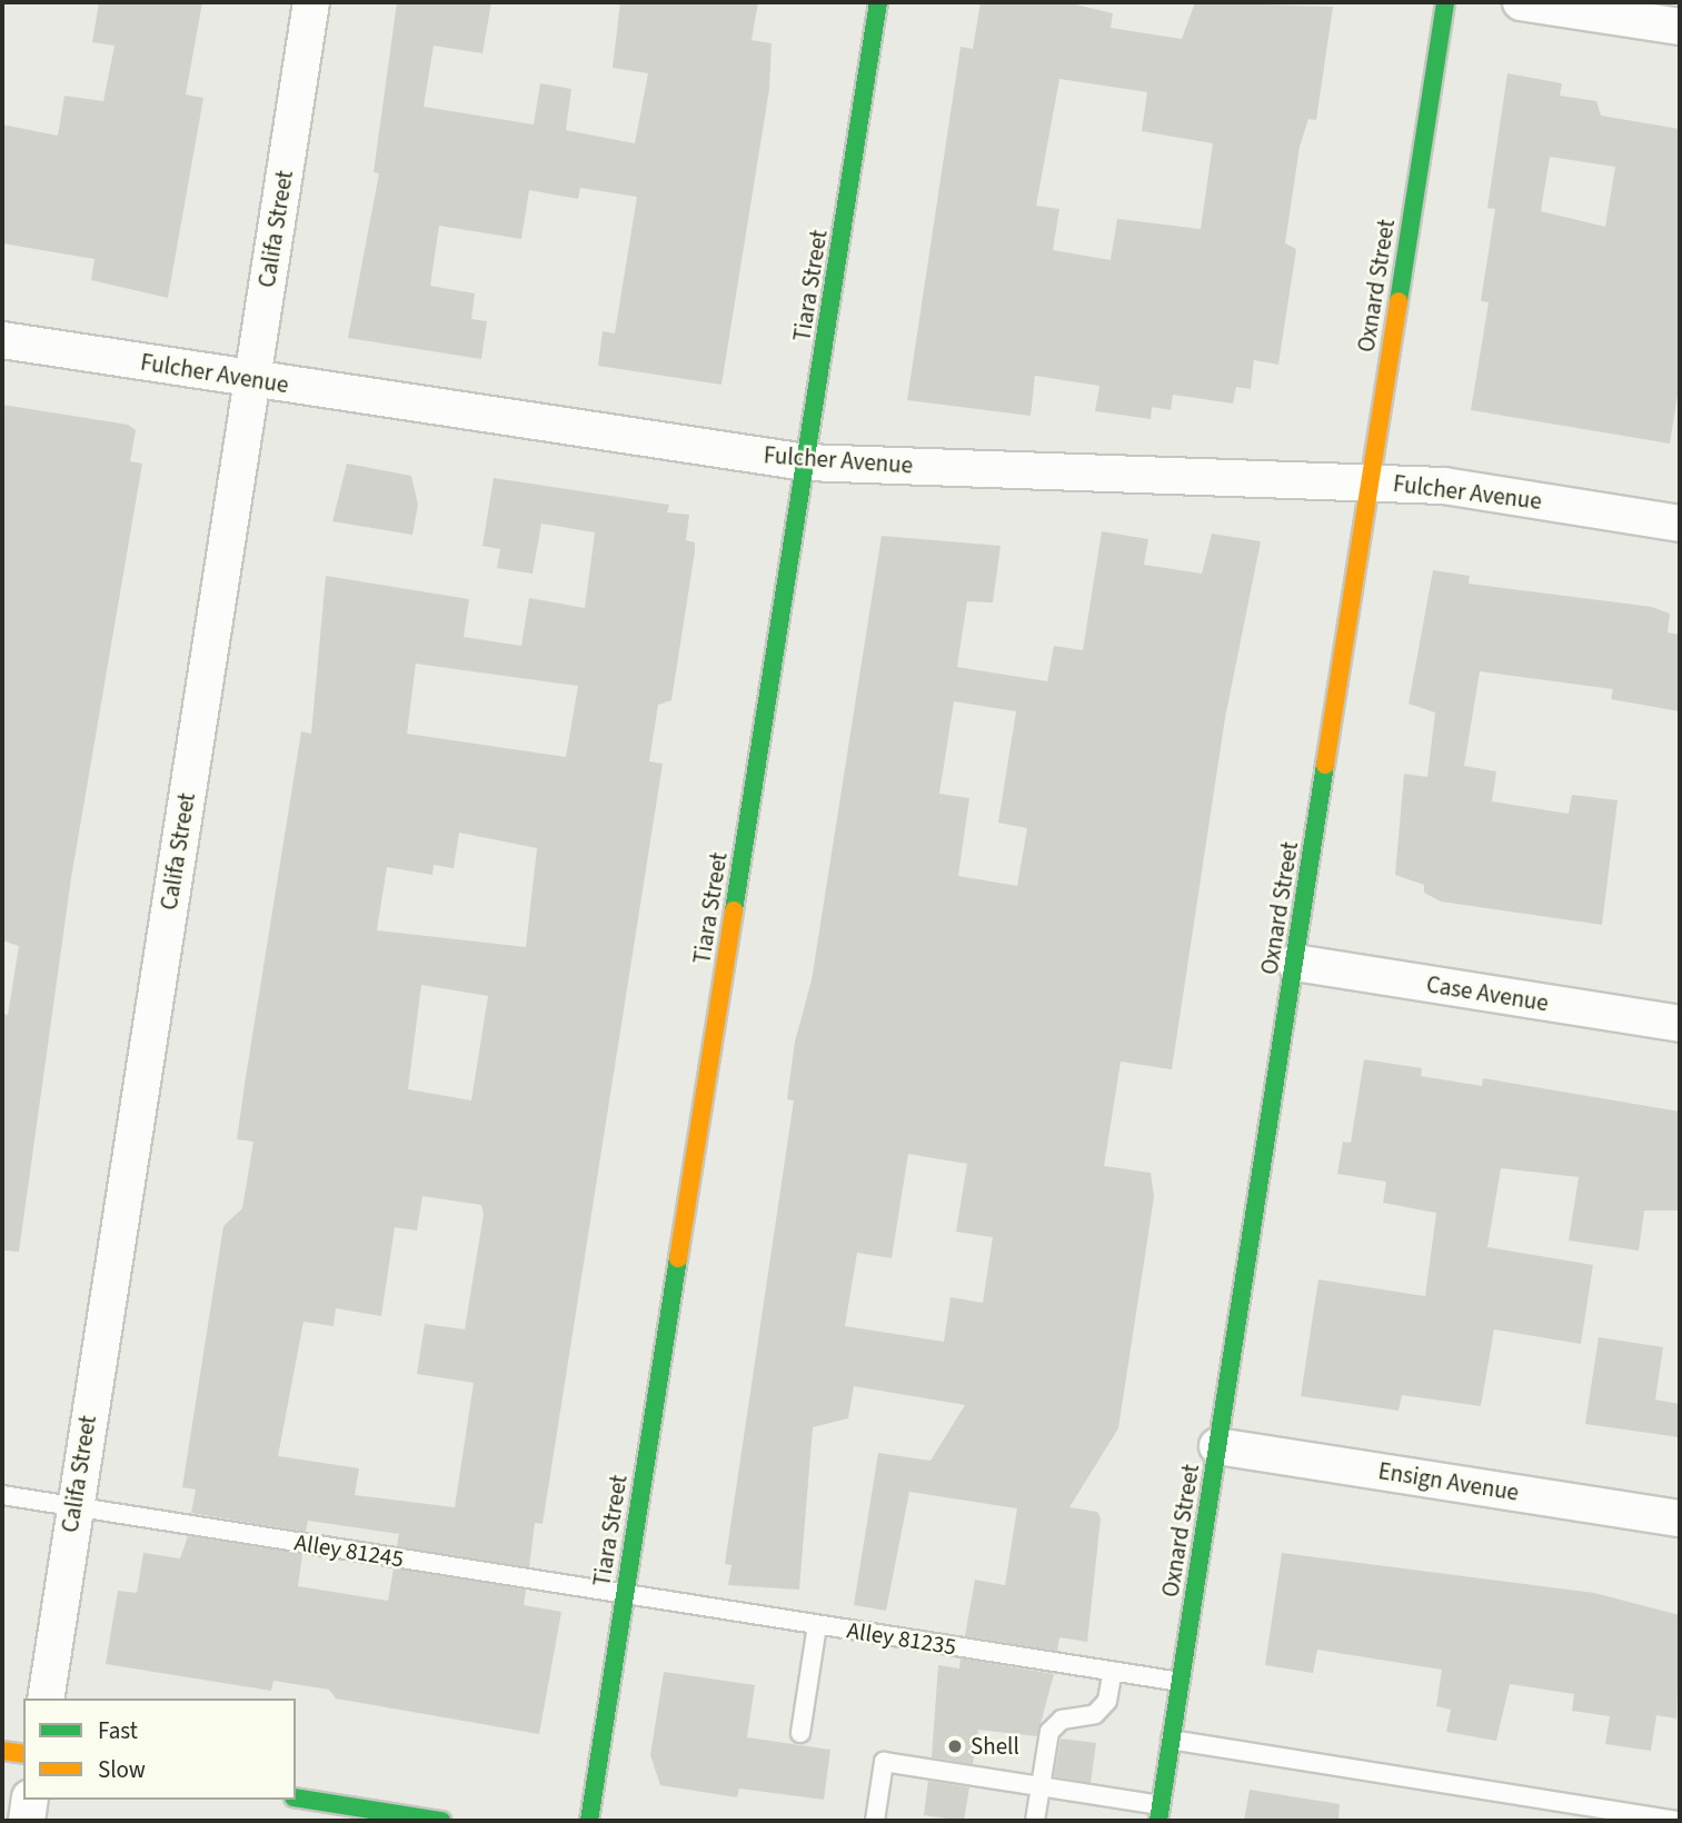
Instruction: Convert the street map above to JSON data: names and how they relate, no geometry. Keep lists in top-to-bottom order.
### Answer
{
  "streets": {
    "main road": ["Tiara Street", "Oxnard Street"],
    "street": [
      "Califa Street",
      "Fulcher Avenue",
      "Case Avenue",
      "Ensign Avenue"
    ],
    "lane": ["Alley 81245", "Alley 81235"]
  },
  "crossings": [
    ["Califa Street", "Fulcher Avenue"],
    ["Califa Street", "Alley 81245"],
    ["Tiara Street", "Fulcher Avenue"],
    ["Tiara Street", "Alley 81245"],
    ["Tiara Street", "Alley 81235"],
    ["Oxnard Street", "Fulcher Avenue"],
    ["Oxnard Street", "Case Avenue"],
    ["Oxnard Street", "Ensign Avenue"],
    ["Oxnard Street", "Alley 81235"],
    ["Alley 81245", "Alley 81235"]
  ],
  "places": ["Shell"],
  "legend": ["Fast", "Slow"]
}
